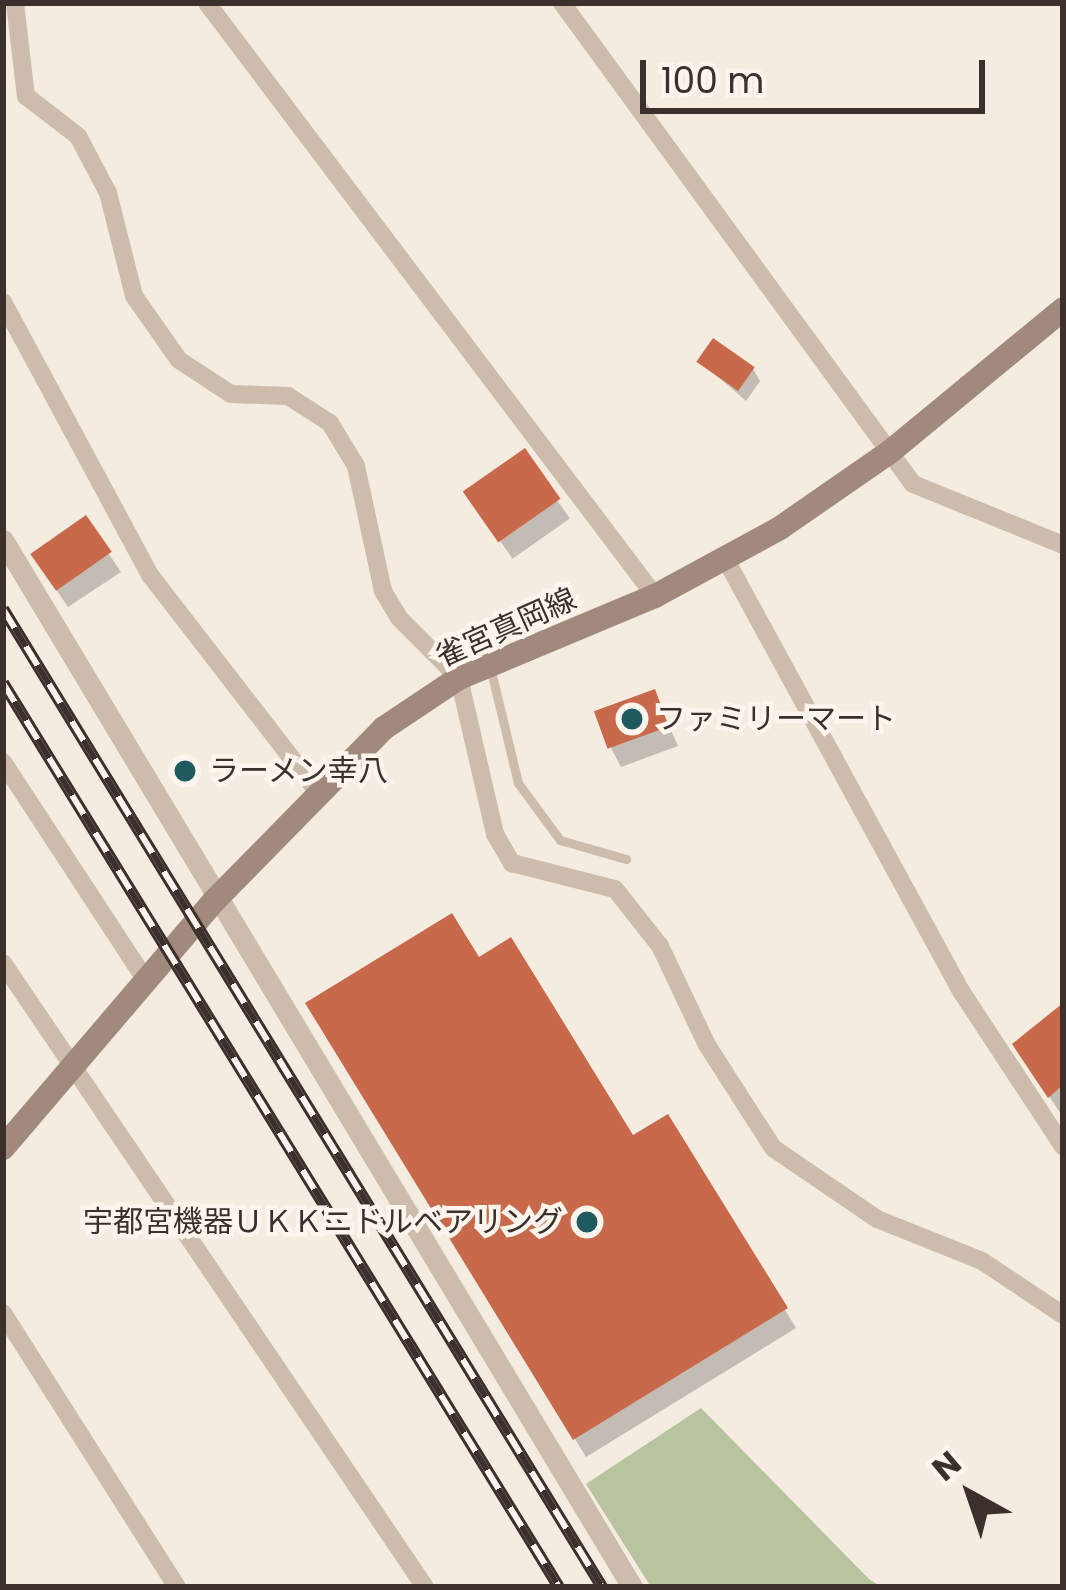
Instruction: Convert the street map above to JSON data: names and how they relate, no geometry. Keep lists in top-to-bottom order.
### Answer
{
  "streets": {
    "main road": ["雀宮真岡線"]
  },
  "places": ["ファミリーマート", "ラーメン幸八", "宇都宮機器ＵＫＫニドルベアリング"],
  "scale_bar": "100 m",
  "north": "top left"
}
